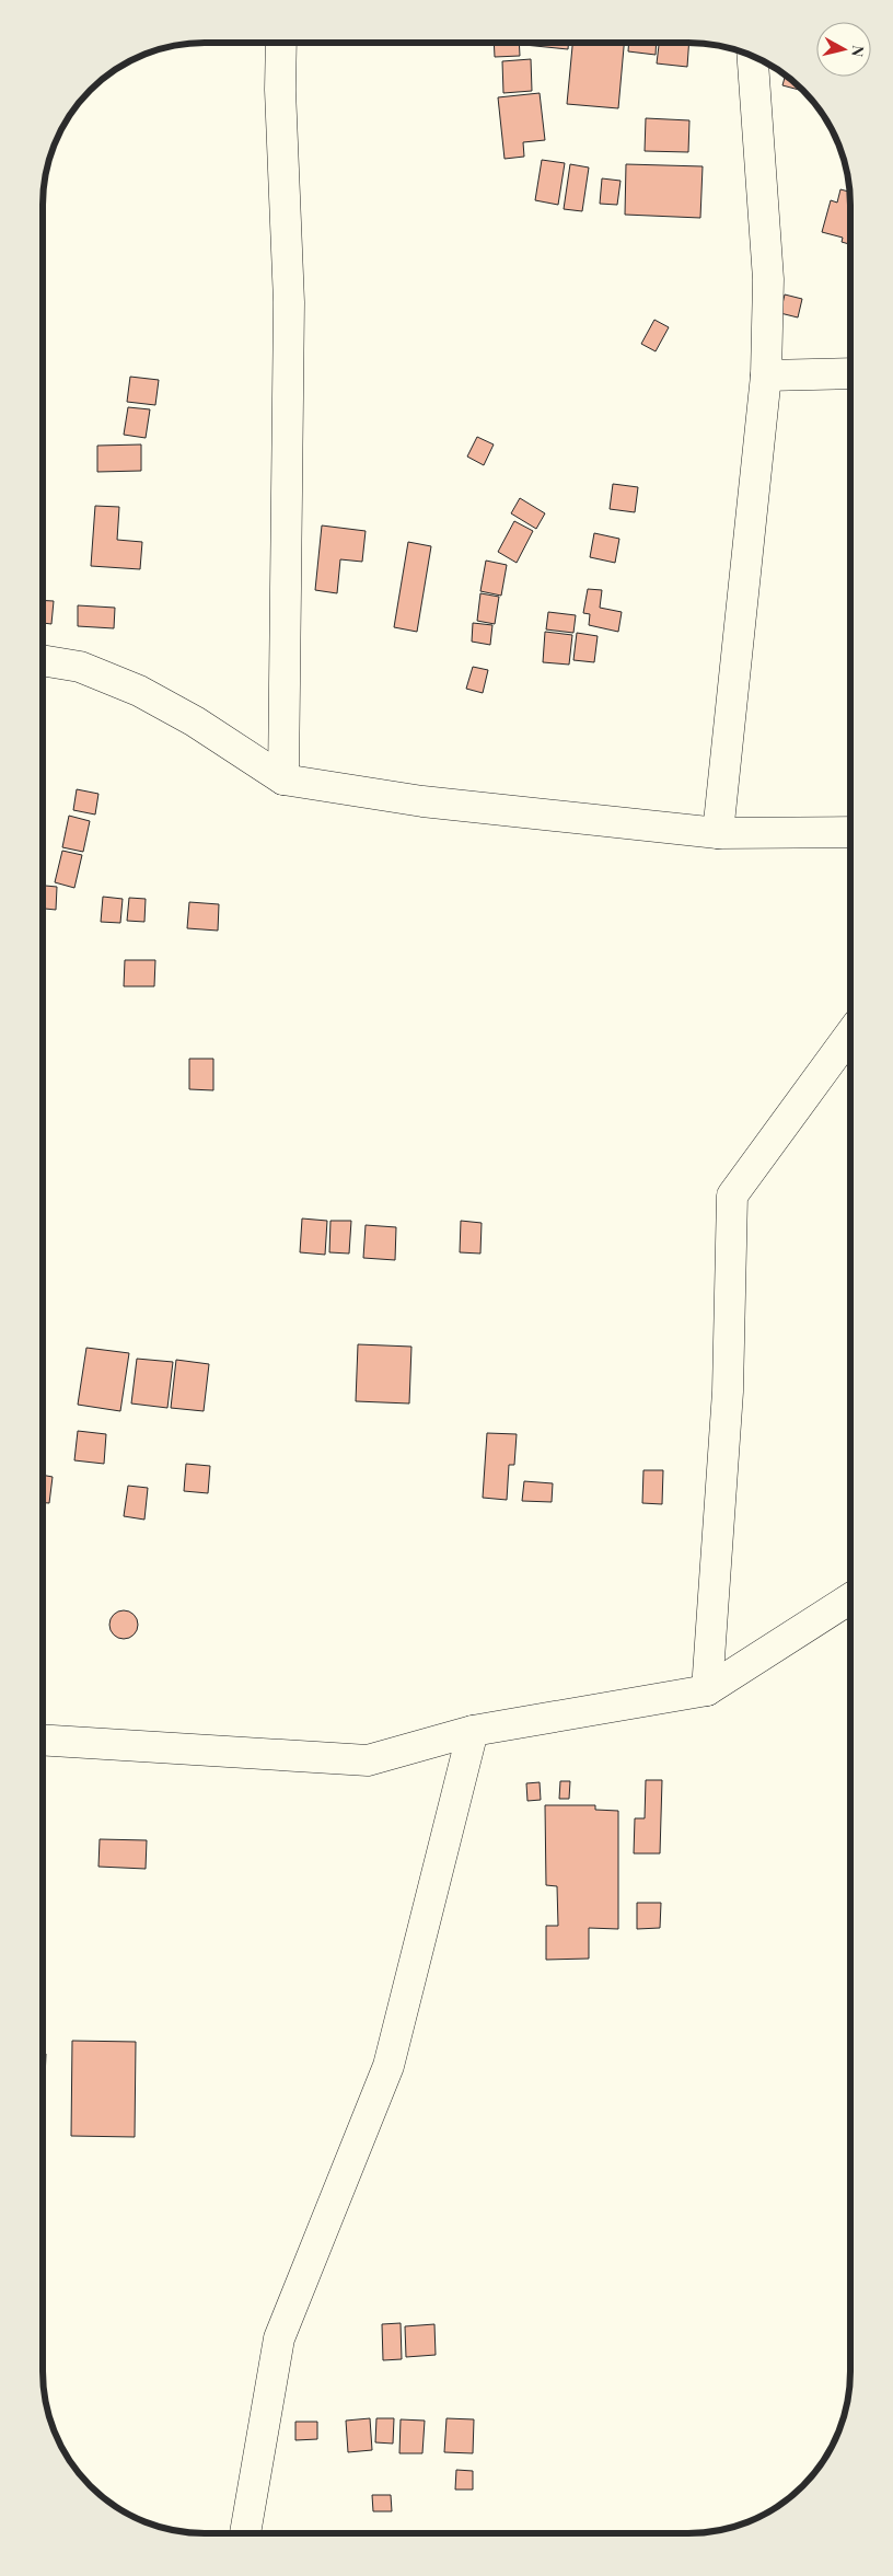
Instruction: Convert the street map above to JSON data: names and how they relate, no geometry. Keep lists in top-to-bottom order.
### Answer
{
  "north": "right"
}
